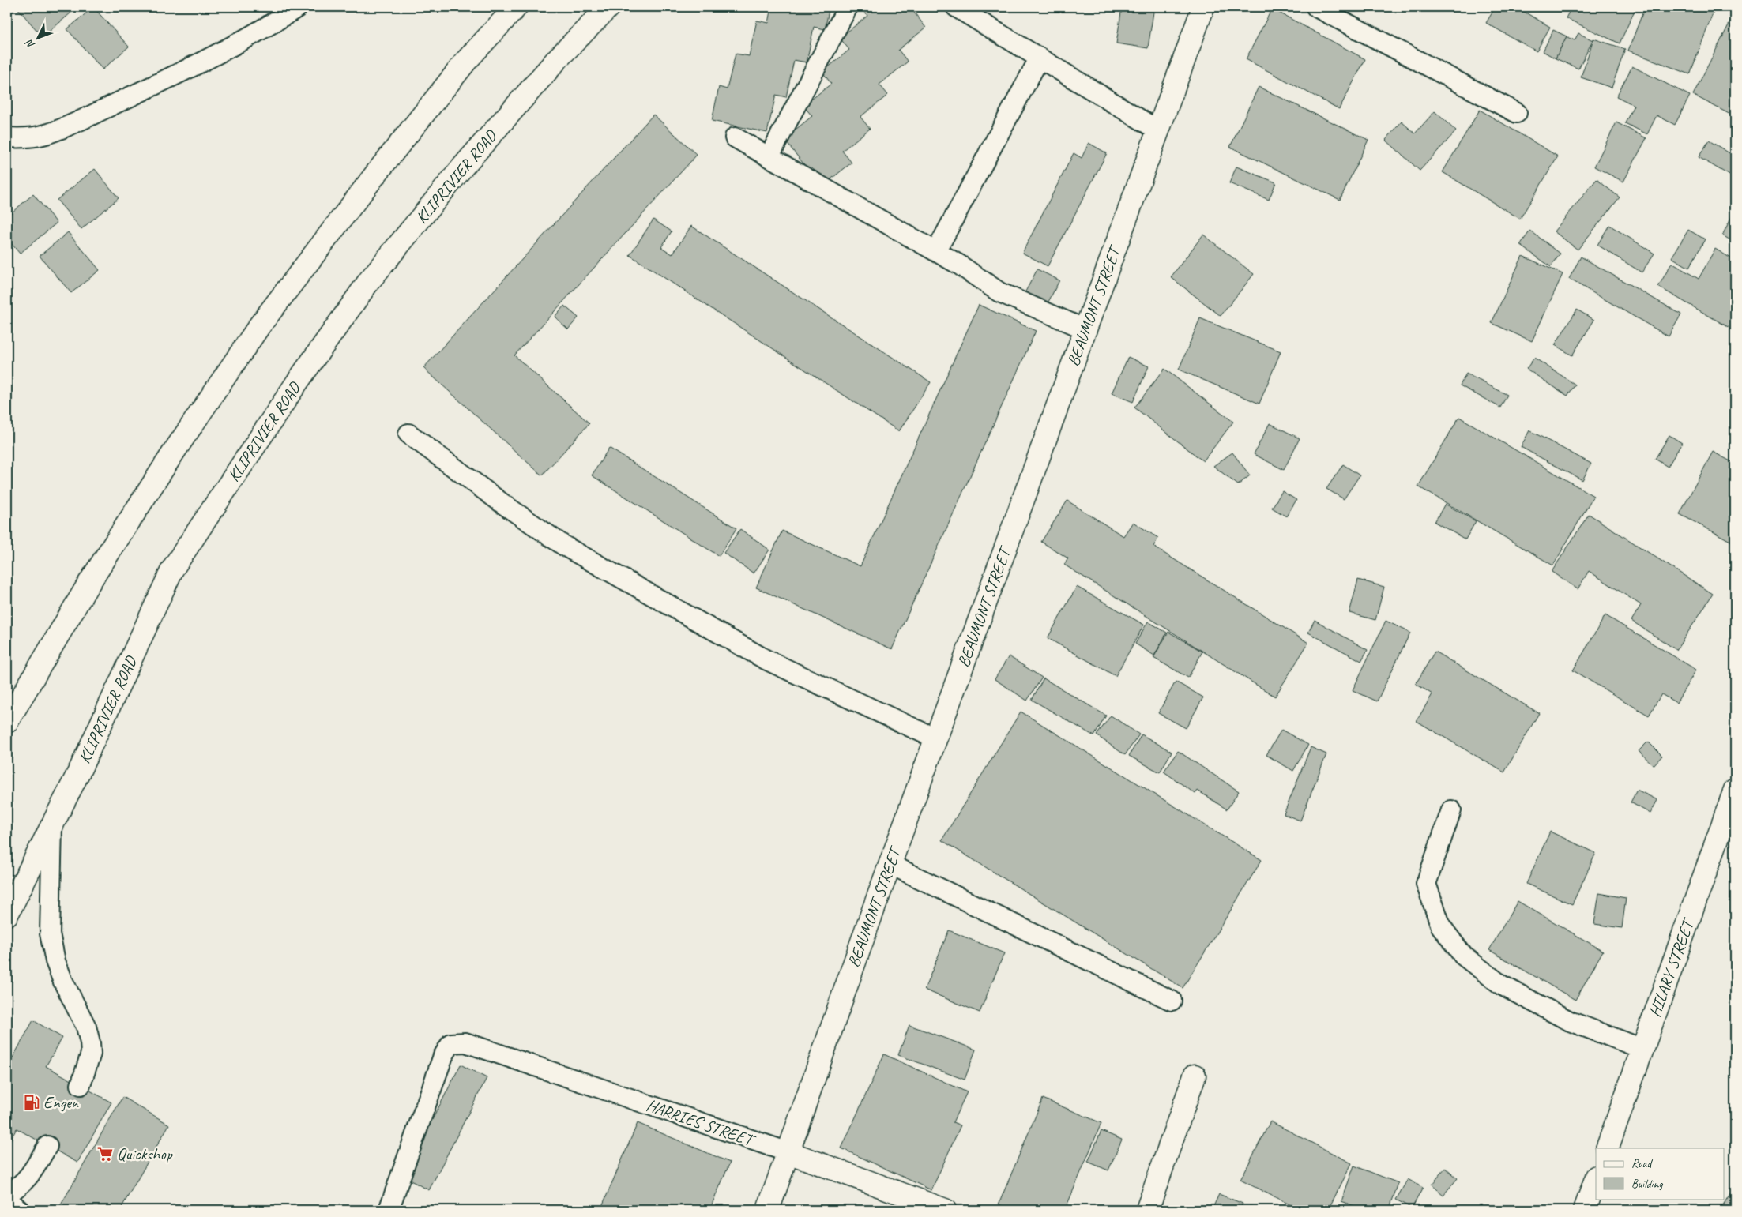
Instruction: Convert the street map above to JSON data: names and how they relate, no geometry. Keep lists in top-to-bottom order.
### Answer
{
  "streets": {
    "street": [
      "KLIPRIVIER ROAD",
      "BEAUMONT STREET",
      "HILARY STREET",
      "HARRIES STREET"
    ]
  },
  "crossings": [
    ["BEAUMONT STREET", "HARRIES STREET"]
  ],
  "places": {
    "fuel station": ["Engen"],
    "supermarket": ["Quickshop"]
  },
  "legend": ["Road", "Building"],
  "north": "bottom left"
}
